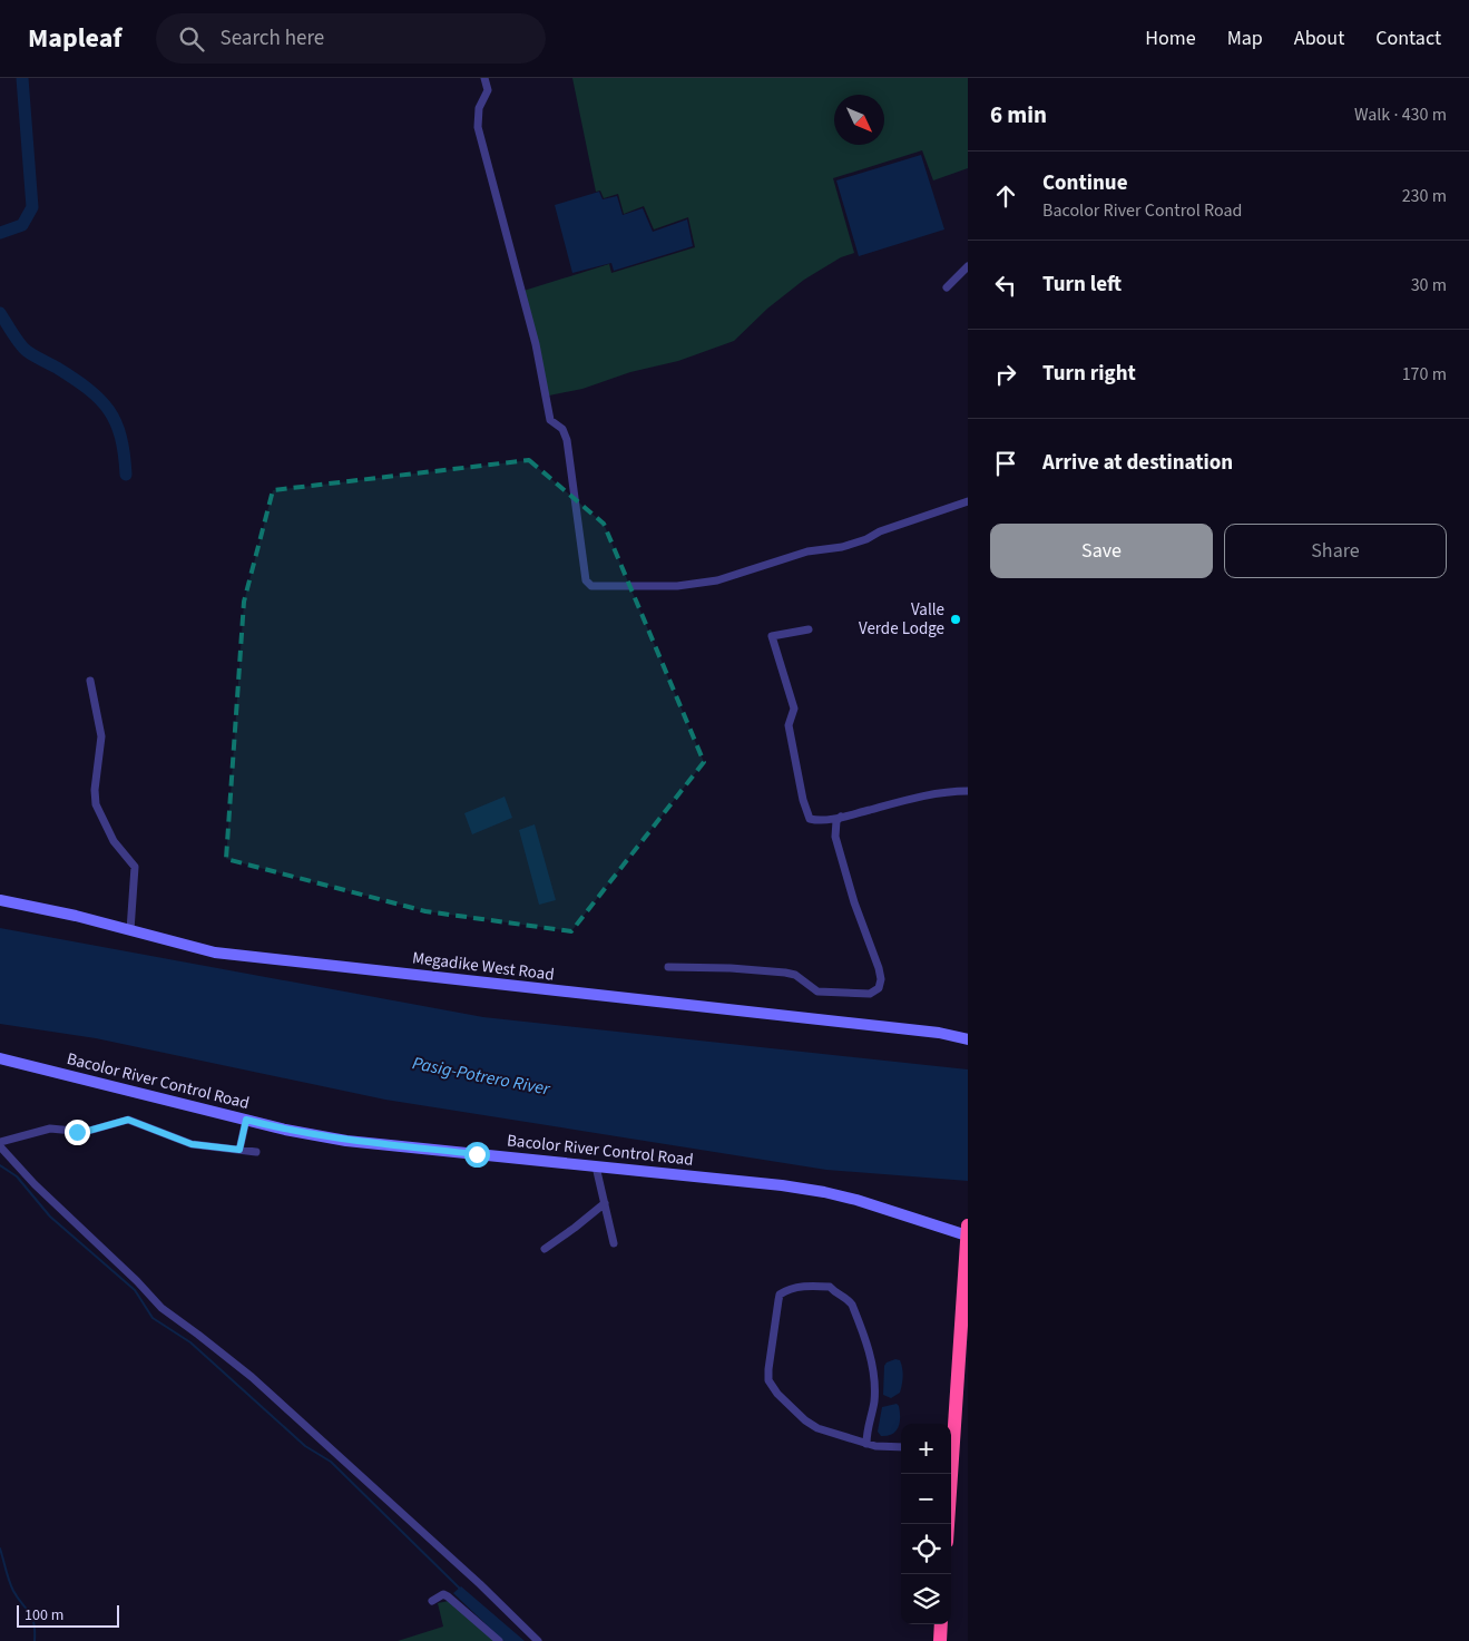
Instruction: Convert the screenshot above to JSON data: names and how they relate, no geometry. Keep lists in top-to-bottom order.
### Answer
{
  "streets": {
    "street": ["Megadike West Road", "Bacolor River Control Road"]
  },
  "water": ["Pasig-Potrero River"],
  "places": ["Valle Verde Lodge"],
  "scale_bar": "100 m",
  "north": "bottom right",
  "page": {
    "header": "Mapleaf",
    "search": "Search here",
    "nav": [
      "Home",
      "Map",
      "About",
      "Contact"
    ],
    "heading": ["6 min", "Walk · 430 m"],
    "list": [
      ["Continue", "Bacolor River Control Road", "230 m"],
      ["Turn left", "30 m"],
      ["Turn right", "170 m"],
      "Arrive at destination"
    ],
    "buttons": ["Save", "Share"],
    "map_buttons": ["+", "−"],
    "scale": "100 m"
  }
}
